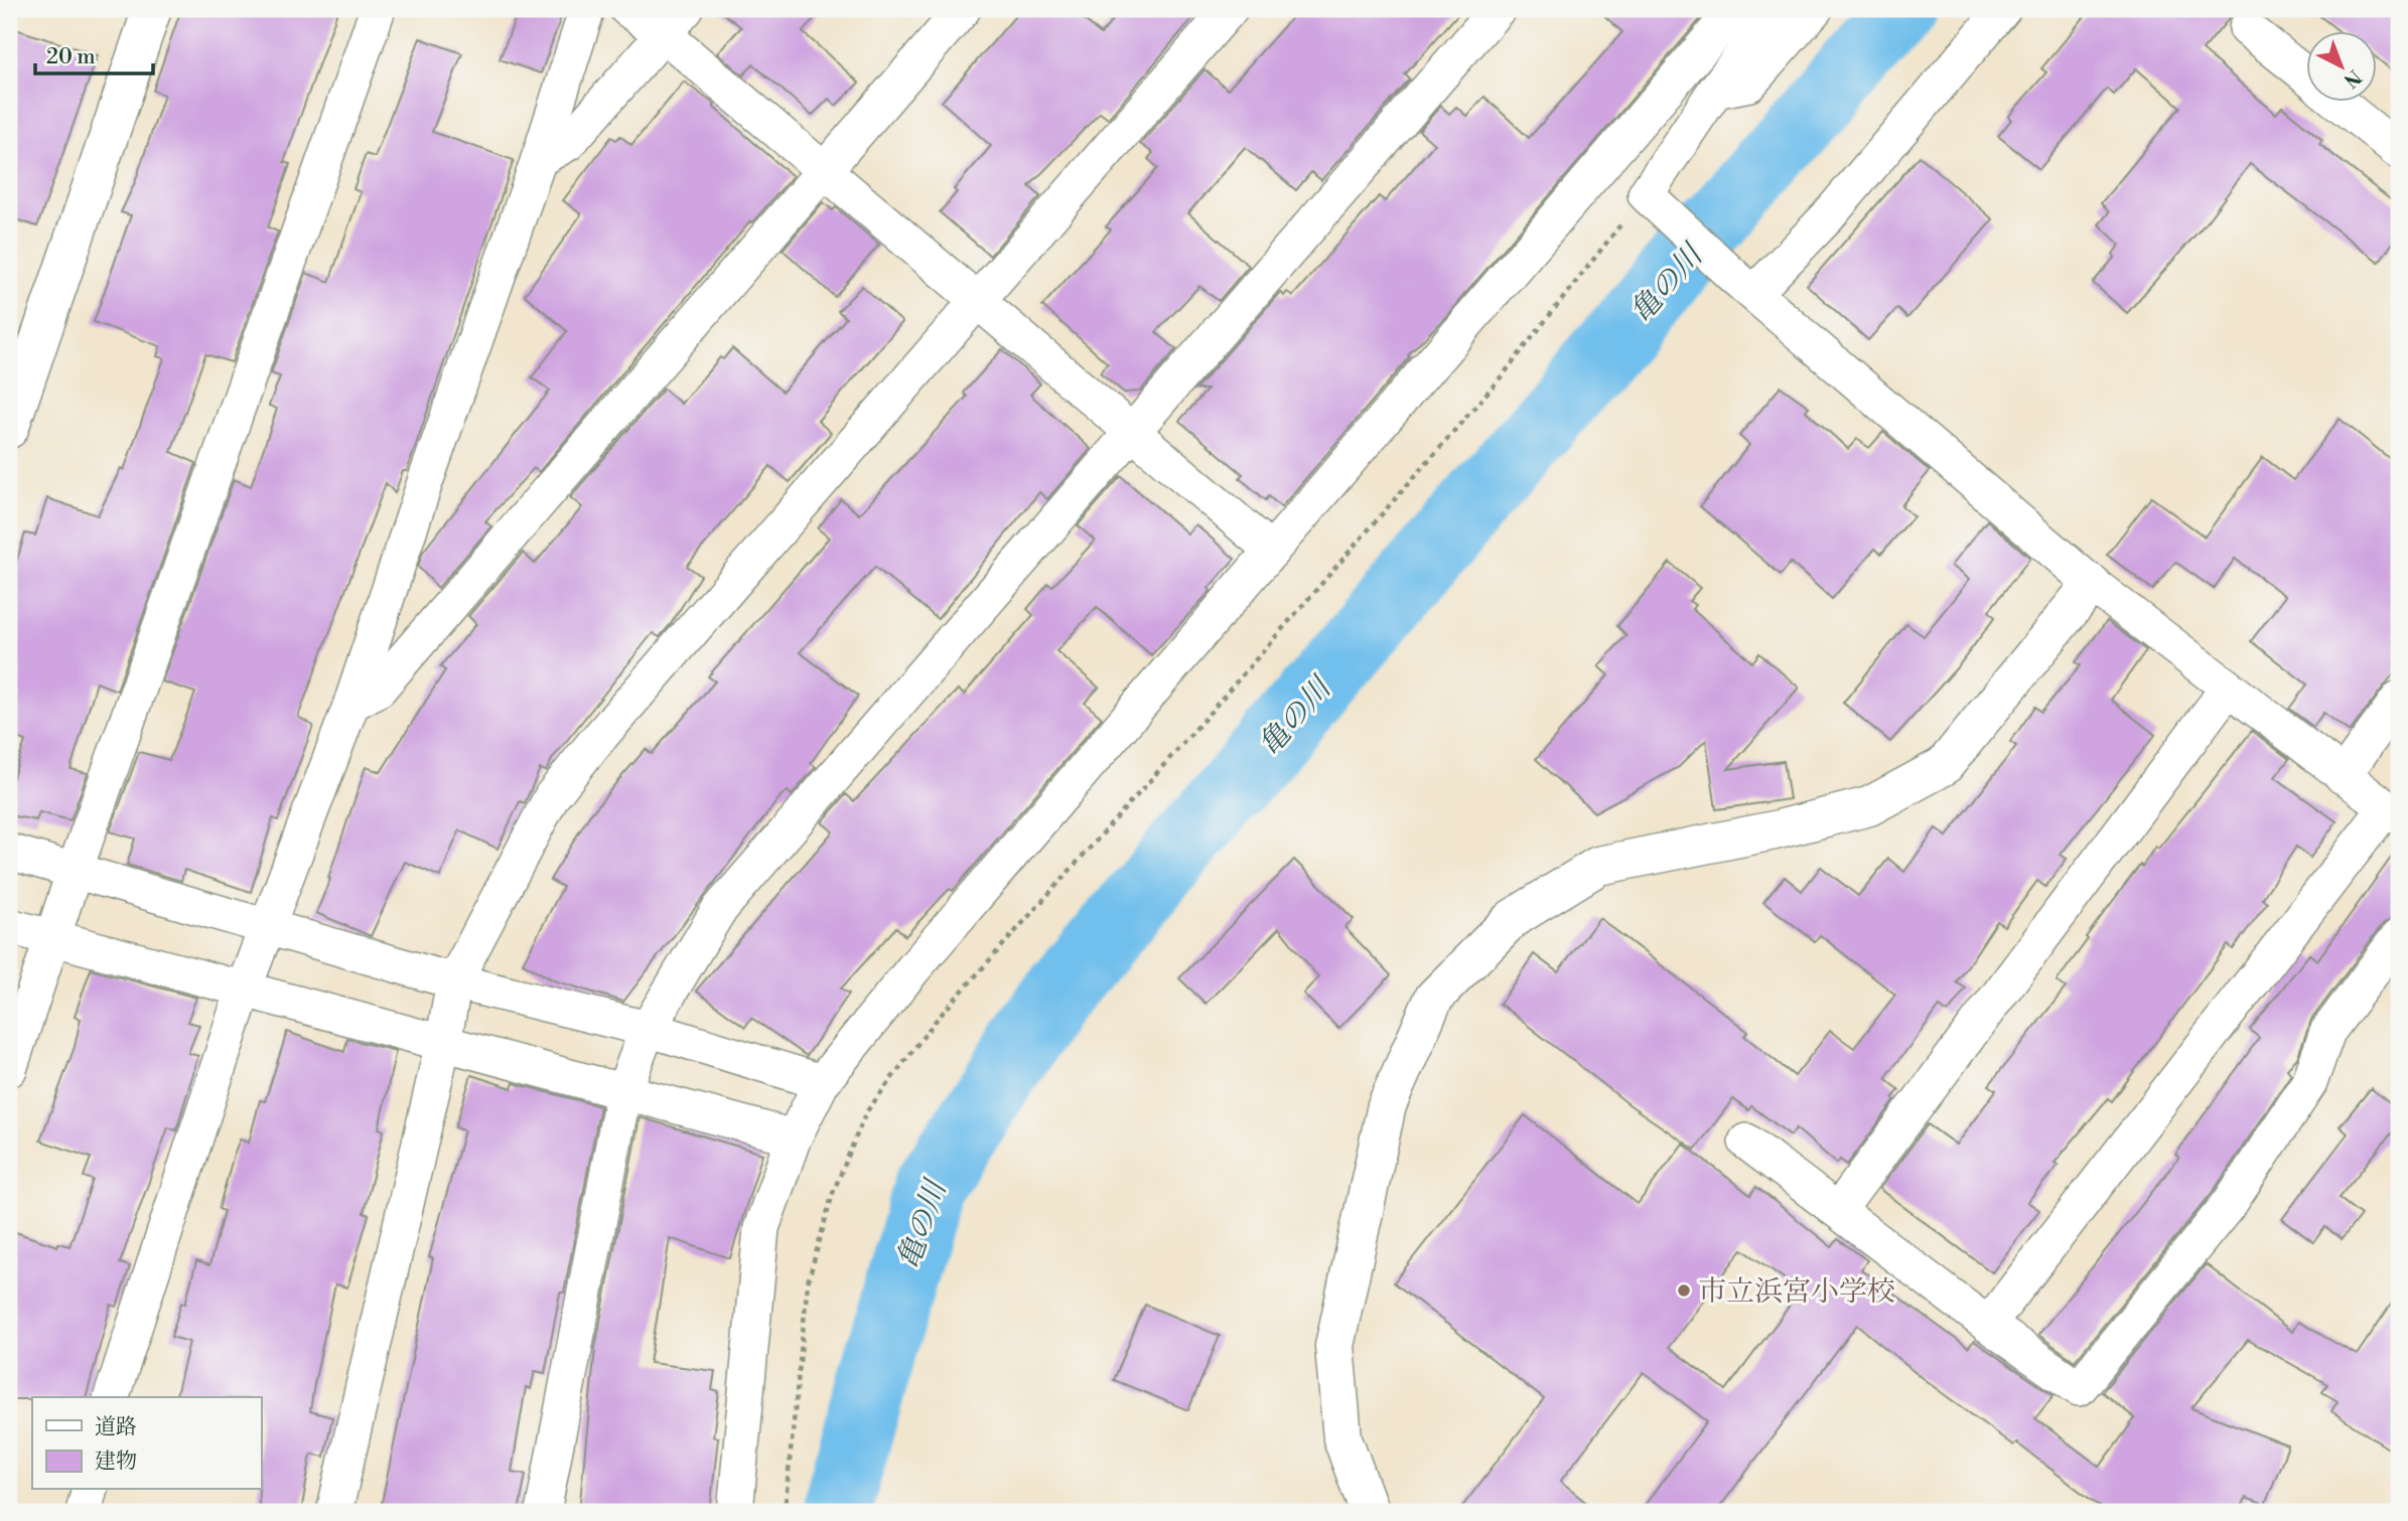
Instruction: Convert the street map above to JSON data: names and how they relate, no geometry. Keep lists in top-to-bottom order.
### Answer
{
  "water": ["亀の川"],
  "places": ["市立浜宮小学校"],
  "legend": ["道路", "建物"],
  "scale_bar": "20 m",
  "north": "bottom right"
}
